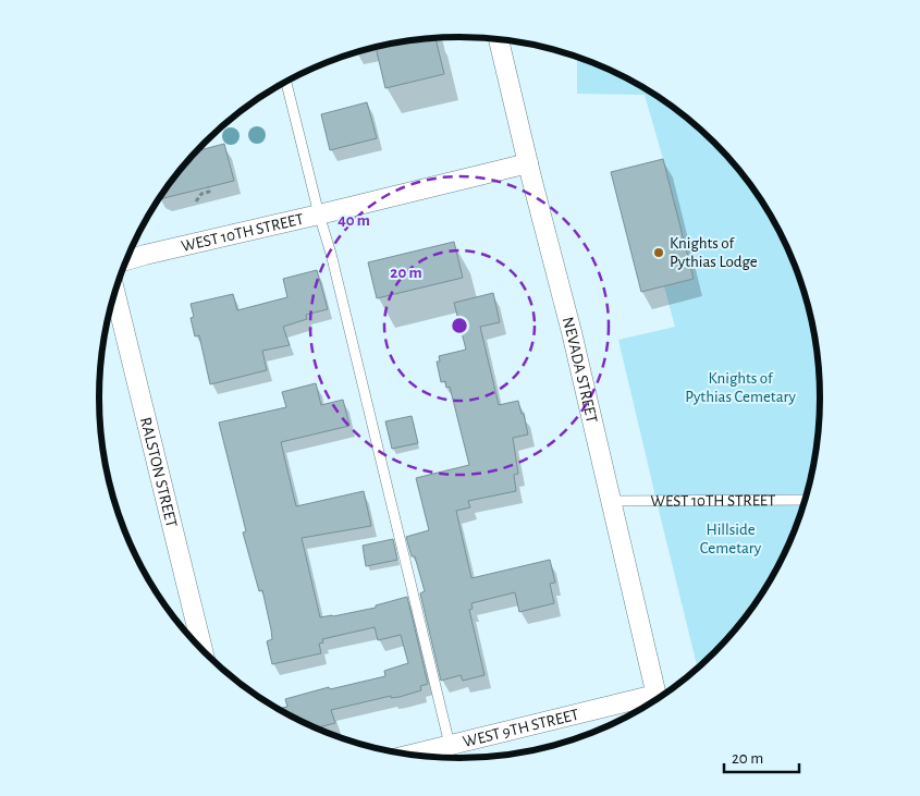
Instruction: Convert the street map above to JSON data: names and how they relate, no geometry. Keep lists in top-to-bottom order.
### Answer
{
  "streets": {
    "street": [
      "WEST 10TH STREET",
      "NEVADA STREET",
      "RALSTON STREET",
      "WEST 9TH STREET"
    ]
  },
  "crossings": [
    ["WEST 10TH STREET", "NEVADA STREET"]
  ],
  "parks": ["Knights of Pythias Cemetary", "Hillside Cemetary"],
  "places": ["Knights of Pythias Lodge"],
  "scale_bar": "20 m",
  "rings": ["40 m", "20 m"]
}
